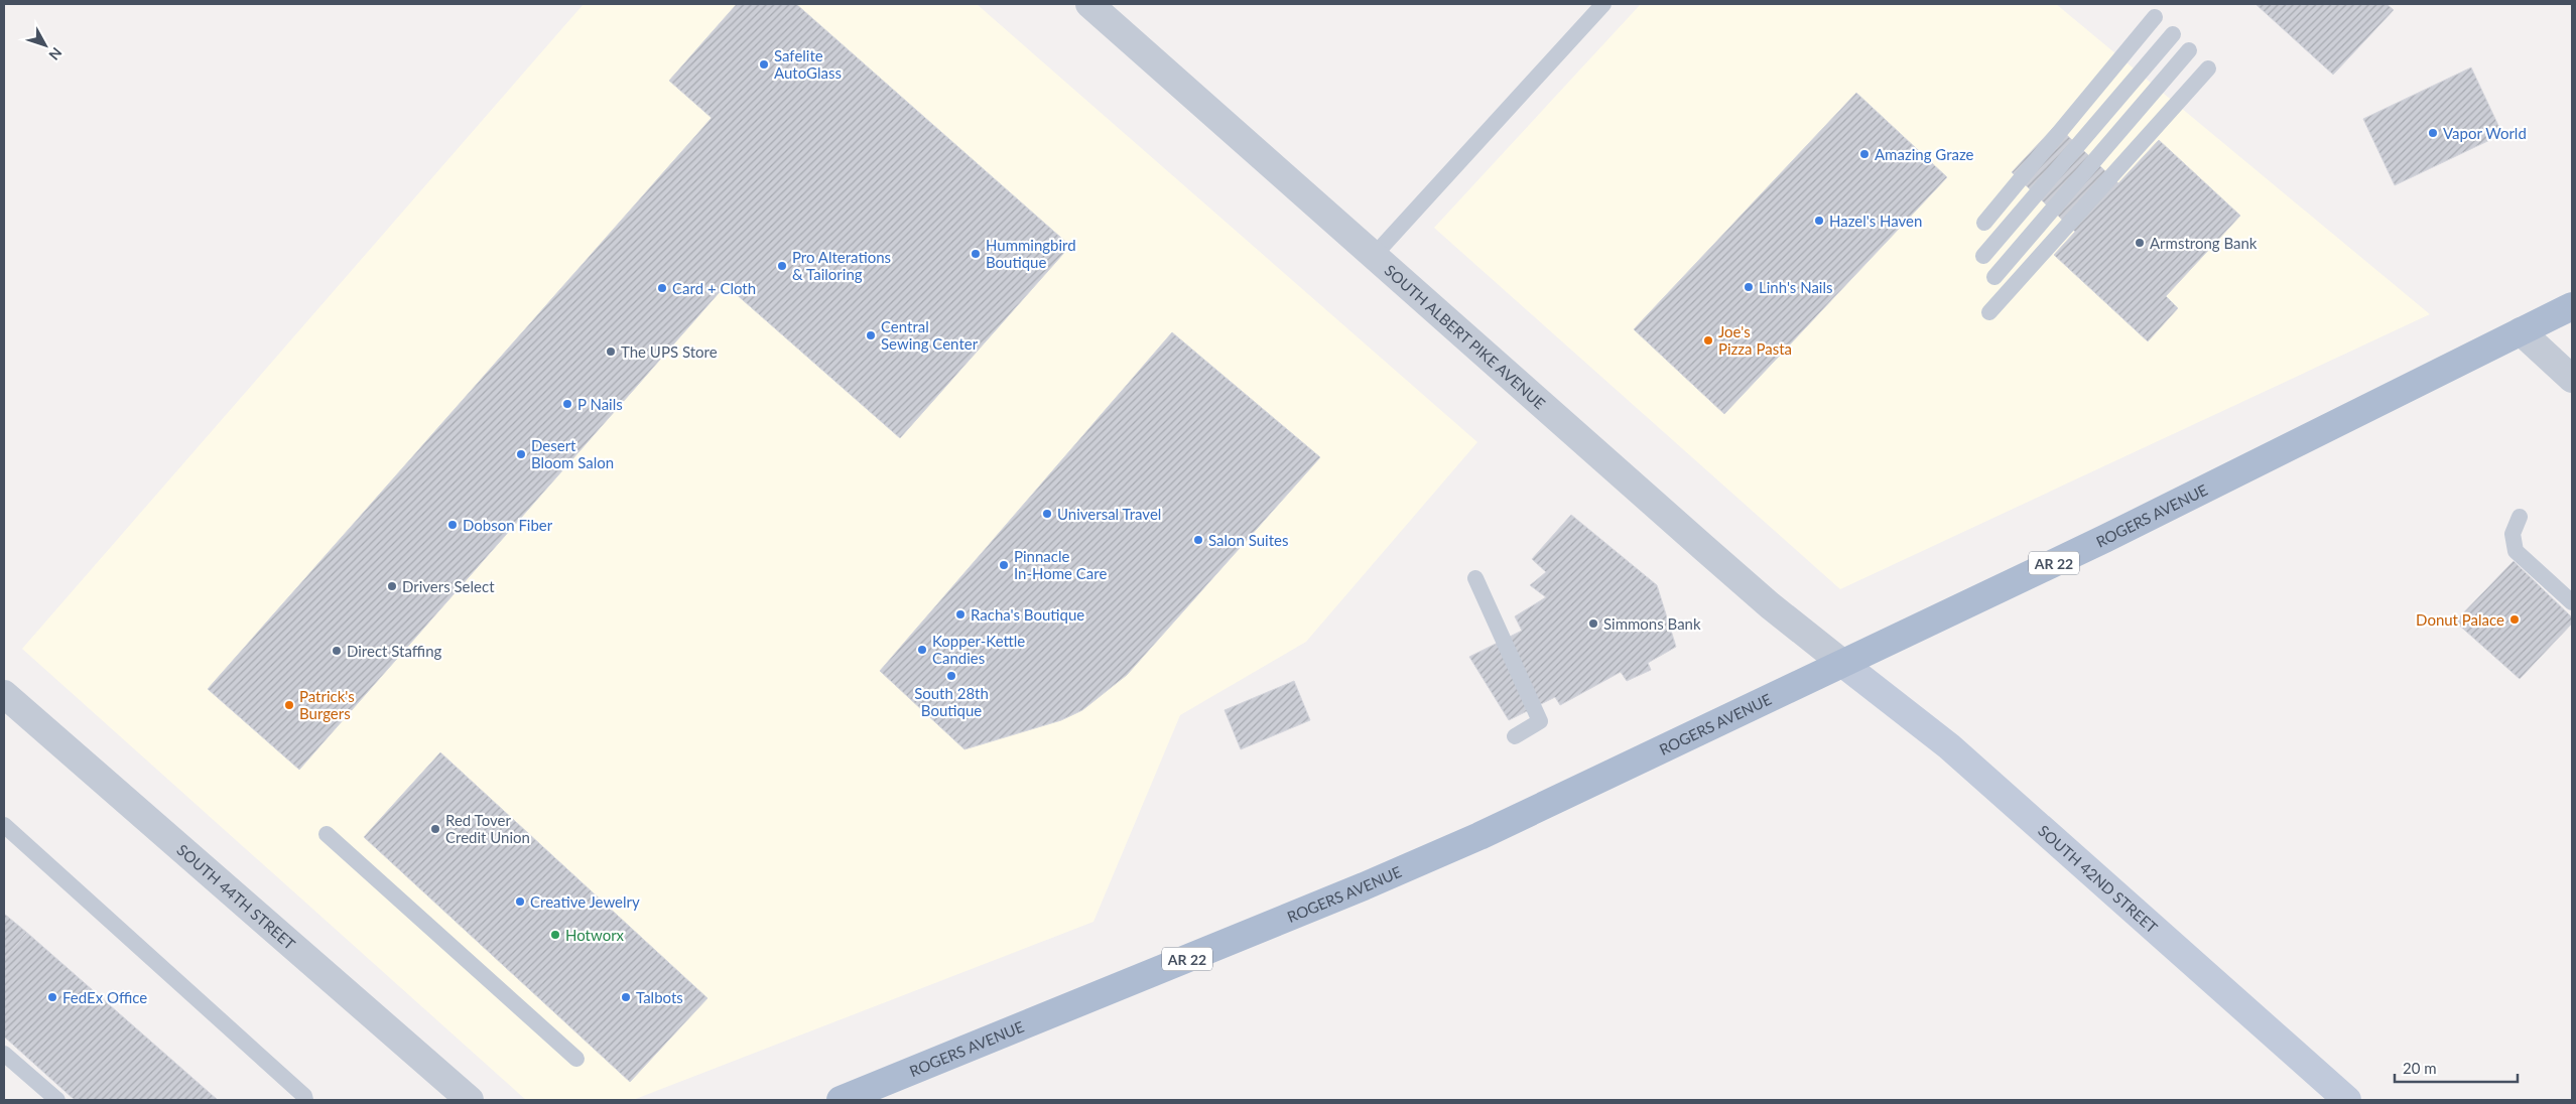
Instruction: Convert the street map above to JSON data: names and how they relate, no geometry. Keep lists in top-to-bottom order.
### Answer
{
  "streets": {
    "main road": ["ROGERS AVENUE", "AR 22"],
    "street": ["SOUTH ALBERT PIKE AVENUE", "SOUTH 42ND STREET", "SOUTH 44TH STREET"]
  },
  "crossings": [
    ["SOUTH ALBERT PIKE AVENUE", "ROGERS AVENUE"],
    ["SOUTH ALBERT PIKE AVENUE", "SOUTH 42ND STREET"],
    ["ROGERS AVENUE", "SOUTH 42ND STREET"]
  ],
  "places": [
    "Safelite AutoGlass",
    "Vapor World",
    "Amazing Graze",
    "Hazel's Haven",
    "Armstrong Bank",
    "Hummingbird Boutique",
    "Pro Alterations & Tailoring",
    "Linh's Nails",
    "Card + Cloth",
    "Central Sewing Center",
    "Joe's Pizza Pasta",
    "The UPS Store",
    "P Nails",
    "Desert Bloom Salon",
    "Universal Travel",
    "Dobson Fiber",
    "Salon Suites",
    "Pinnacle In-Home Care",
    "Drivers Select",
    "Racha's Boutique",
    "Donut Palace",
    "Simmons Bank",
    "Kopper-Kettle Candies",
    "Direct Staffing",
    "South 28th Boutique",
    "Patrick's Burgers",
    "Red Tover Credit Union",
    "Creative Jewelry",
    "Hotworx",
    "FedEx Office",
    "Talbots"
  ],
  "scale_bar": "20 m",
  "north": "bottom right"
}
